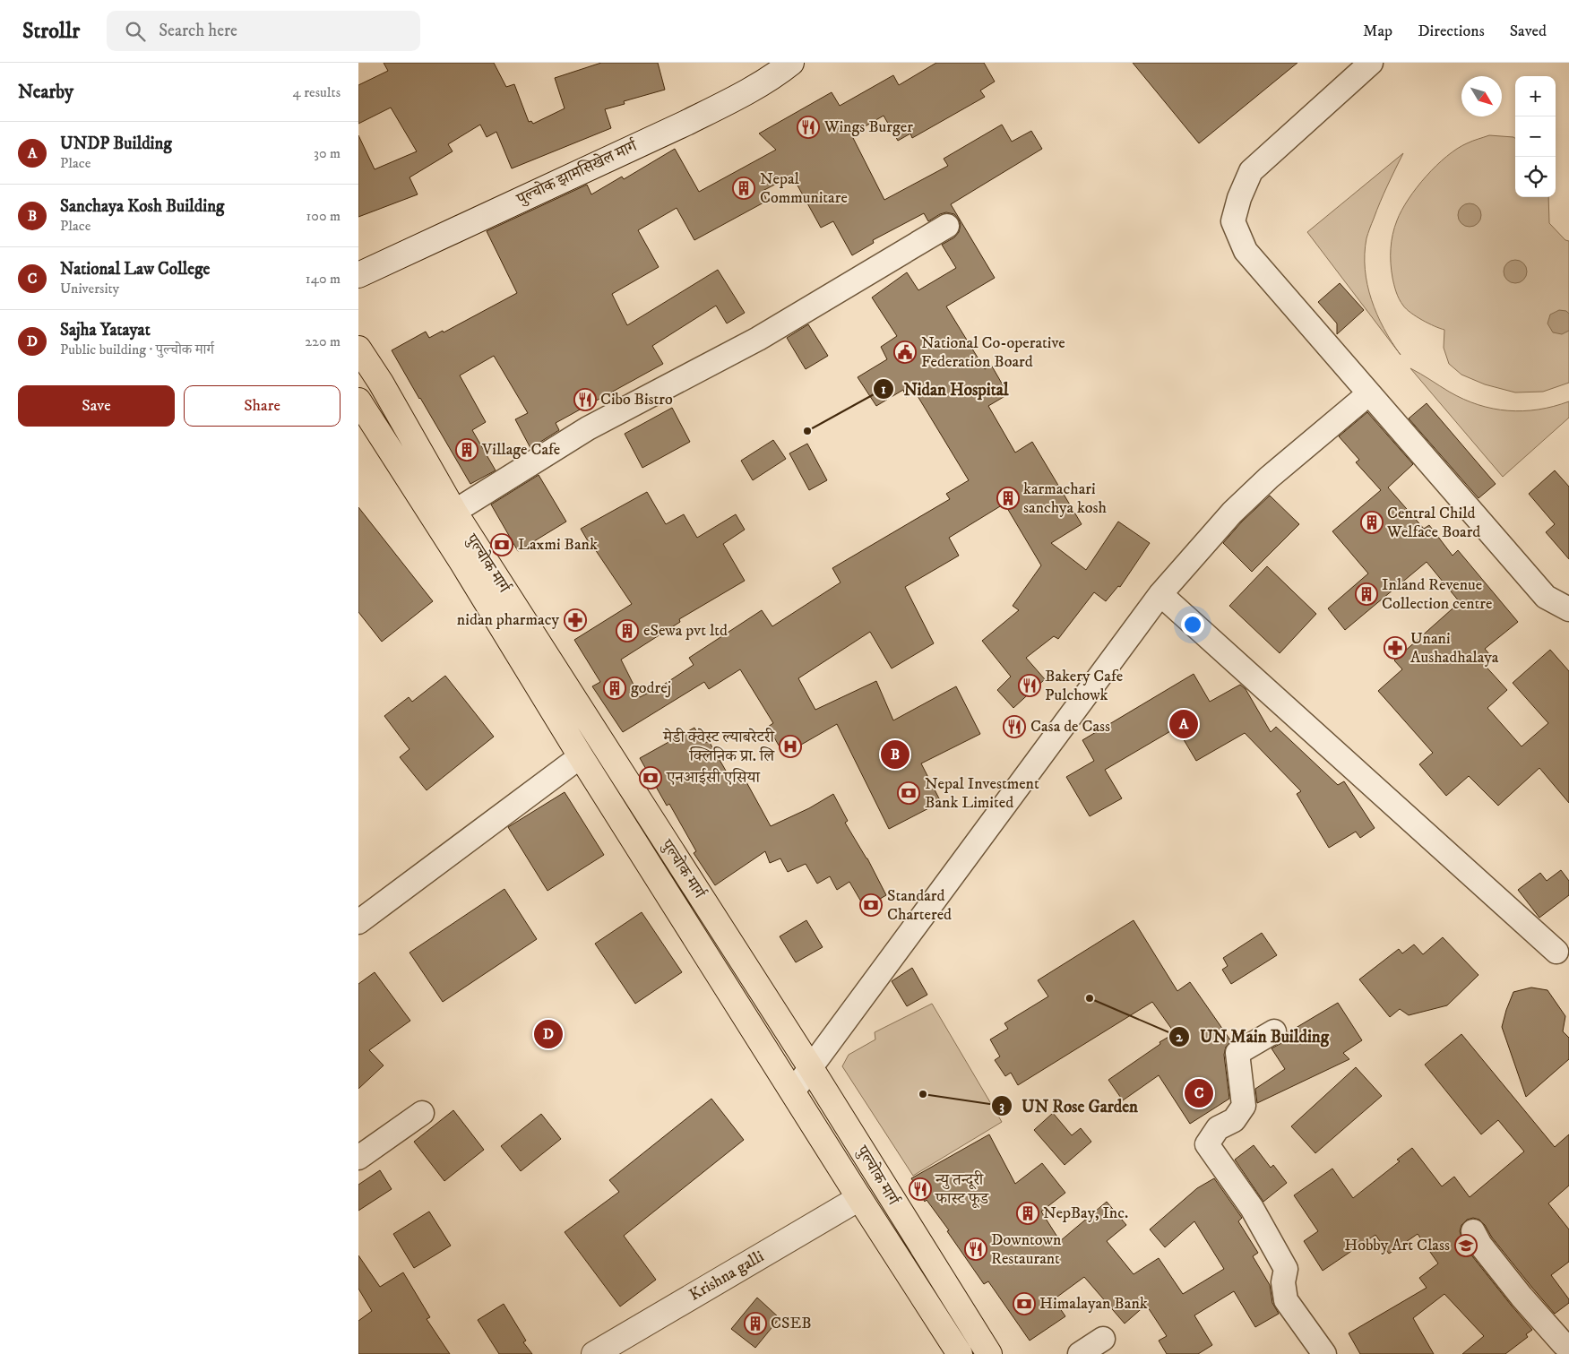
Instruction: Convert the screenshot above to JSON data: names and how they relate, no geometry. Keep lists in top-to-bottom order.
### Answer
{
  "streets": {
    "main road": ["पुल्चोक झामसिखेल मार्ग", "पुल्चोक मार्ग", "Krishna galli"]
  },
  "crossings": [
    ["पुल्चोक मार्ग", "Krishna galli"]
  ],
  "places": {
    "restaurant": [
      "Wings Burger",
      "Cibo Bistro",
      "Bakery Cafe Pulchowk",
      "Casa de Cass",
      "न्यु तन्दूरी फास्ट फूड",
      "Downtown Restaurant"
    ],
    "building": [
      "Nepal Communitare",
      "Village Cafe",
      "karmachari sanchya kosh",
      "Central Child Welface Board",
      "Inland Revenue Collection centre",
      "eSewa pvt ltd",
      "godrej",
      "NepBay, Inc.",
      "CSEB"
    ],
    "public building": ["National Co-operative Federation Board"],
    "other": ["Nidan Hospital", "UN Main Building", "UN Rose Garden"],
    "bank": [
      "Laxmi Bank",
      "एनआईसी एसिया",
      "Nepal Investment Bank Limited",
      "Standard Chartered",
      "Himalayan Bank"
    ],
    "pharmacy": ["nidan pharmacy", "Unani Aushadhalaya"],
    "hospital": ["मेडी क्वेस्ट ल्याबरेटरी क्लिनिक प्रा. लि"],
    "school or university": ["Hobby Art Class"]
  },
  "north": "bottom right",
  "page": {
    "header": "Strollr",
    "search": "Search here",
    "nav": ["Map", "Directions", "Saved"],
    "heading": ["Nearby", "4 results"],
    "map_buttons": ["+", "−"],
    "list": [
      {
        "mark": "A",
        "name": "UNDP Building",
        "note": "Place",
        "value": "30 m"
      },
      {
        "mark": "B",
        "name": "Sanchaya Kosh Building",
        "note": "Place",
        "value": "100 m"
      },
      {
        "mark": "C",
        "name": "National Law College",
        "note": "University",
        "value": "140 m"
      },
      {
        "mark": "D",
        "name": "Sajha Yatayat",
        "note": "Public building · पुल्चोक मार्ग",
        "value": "220 m"
      }
    ],
    "buttons": ["Save", "Share"],
    "pins": [
      "A",
      "B",
      "D",
      "C"
    ]
  }
}
